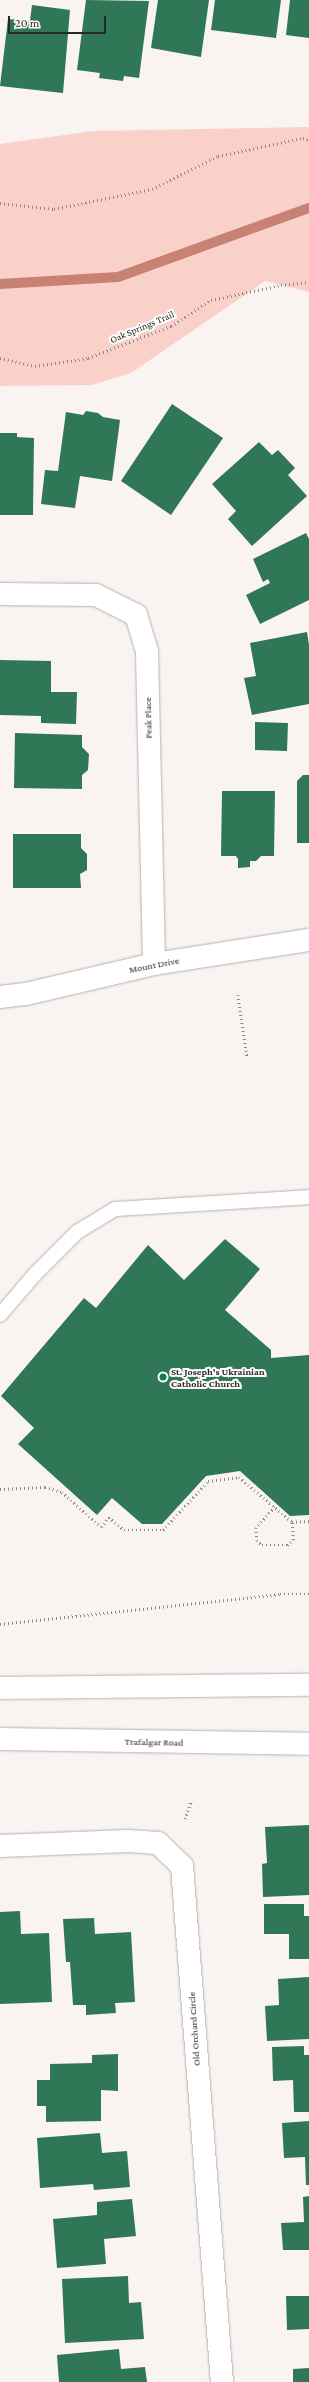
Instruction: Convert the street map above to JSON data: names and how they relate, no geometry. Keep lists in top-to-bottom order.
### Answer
{
  "streets": {
    "street": [
      "Peak Place",
      "Mount Drive",
      "Trafalgar Road",
      "Old Orchard Circle"
    ],
    "path": ["Oak Springs Trail"]
  },
  "crossings": [
    ["Peak Place", "Mount Drive"]
  ],
  "places": ["St. Joseph's Ukrainian Catholic Church"],
  "scale_bar": "20 m"
}
